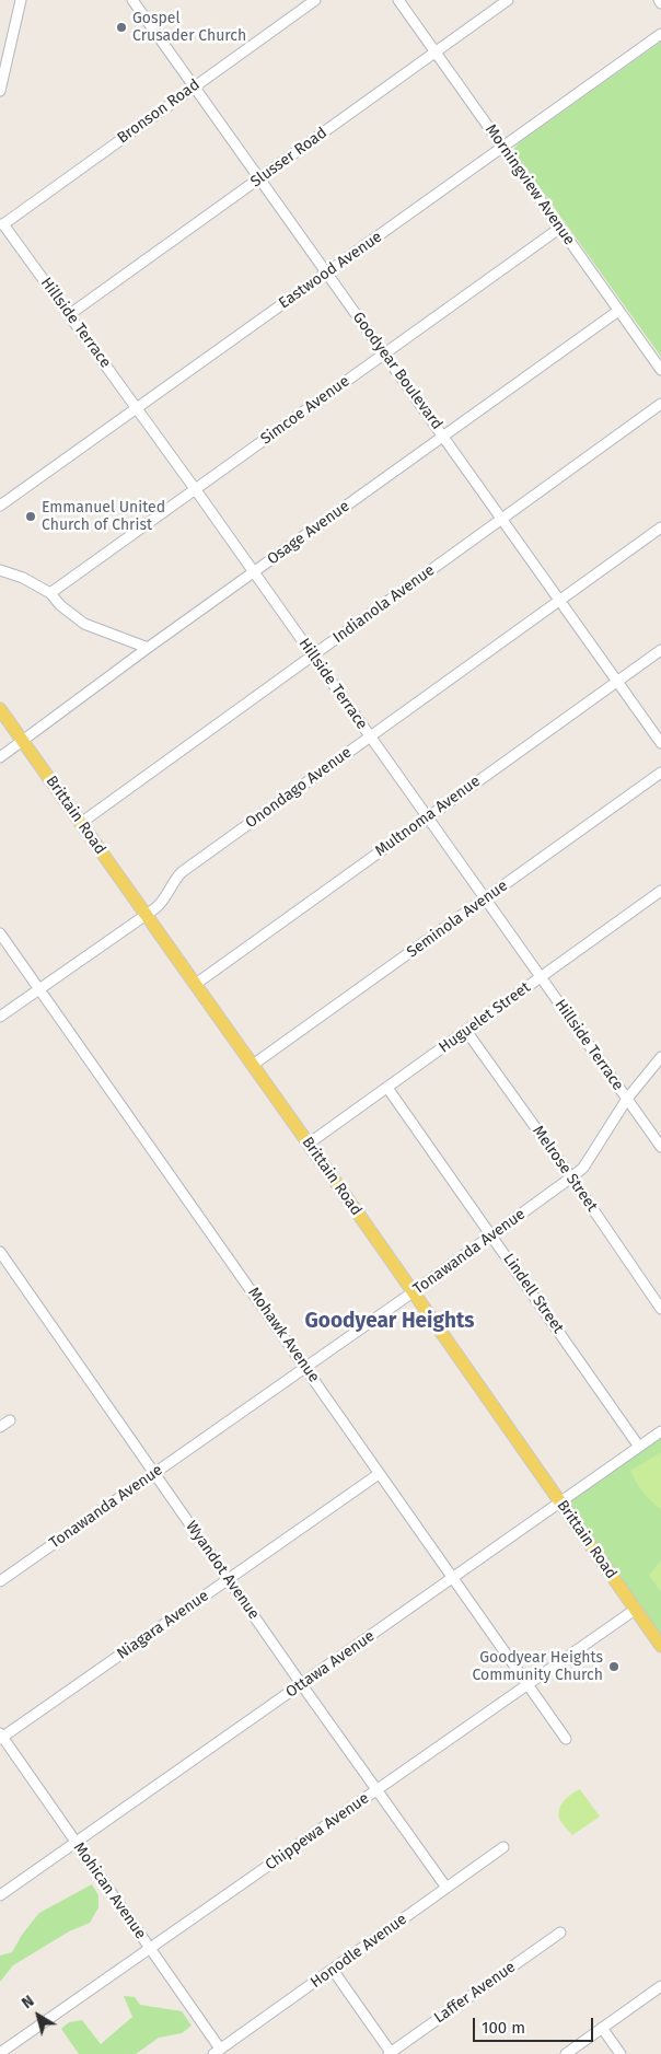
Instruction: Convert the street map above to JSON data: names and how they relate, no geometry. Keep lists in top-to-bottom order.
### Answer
{
  "streets": {
    "main road": ["Brittain Road"],
    "street": [
      "Bronson Road",
      "Slusser Road",
      "Morningview Avenue",
      "Eastwood Avenue",
      "Hillside Terrace",
      "Goodyear Boulevard",
      "Simcoe Avenue",
      "Osage Avenue",
      "Indianola Avenue",
      "Onondago Avenue",
      "Multnoma Avenue",
      "Seminola Avenue",
      "Huguelet Street",
      "Melrose Street",
      "Tonawanda Avenue",
      "Lindell Street",
      "Mohawk Avenue",
      "Wyandot Avenue",
      "Niagara Avenue",
      "Ottawa Avenue",
      "Chippewa Avenue",
      "Mohican Avenue",
      "Honodle Avenue",
      "Laffer Avenue"
    ]
  },
  "crossings": [
    ["Bronson Road", "Hillside Terrace"],
    ["Bronson Road", "Goodyear Boulevard"],
    ["Slusser Road", "Morningview Avenue"],
    ["Slusser Road", "Hillside Terrace"],
    ["Slusser Road", "Goodyear Boulevard"],
    ["Morningview Avenue", "Eastwood Avenue"],
    ["Morningview Avenue", "Simcoe Avenue"],
    ["Morningview Avenue", "Osage Avenue"],
    ["Eastwood Avenue", "Hillside Terrace"],
    ["Eastwood Avenue", "Goodyear Boulevard"],
    ["Hillside Terrace", "Simcoe Avenue"],
    ["Hillside Terrace", "Osage Avenue"],
    ["Hillside Terrace", "Indianola Avenue"],
    ["Hillside Terrace", "Onondago Avenue"],
    ["Hillside Terrace", "Multnoma Avenue"],
    ["Hillside Terrace", "Seminola Avenue"],
    ["Hillside Terrace", "Huguelet Street"],
    ["Hillside Terrace", "Tonawanda Avenue"],
    ["Goodyear Boulevard", "Simcoe Avenue"],
    ["Goodyear Boulevard", "Osage Avenue"],
    ["Goodyear Boulevard", "Indianola Avenue"],
    ["Goodyear Boulevard", "Onondago Avenue"],
    ["Goodyear Boulevard", "Multnoma Avenue"],
    ["Osage Avenue", "Brittain Road"],
    ["Indianola Avenue", "Brittain Road"],
    ["Onondago Avenue", "Brittain Road"],
    ["Onondago Avenue", "Mohawk Avenue"],
    ["Brittain Road", "Multnoma Avenue"],
    ["Brittain Road", "Seminola Avenue"],
    ["Brittain Road", "Huguelet Street"],
    ["Brittain Road", "Tonawanda Avenue"],
    ["Brittain Road", "Ottawa Avenue"],
    ["Brittain Road", "Chippewa Avenue"],
    ["Huguelet Street", "Melrose Street"],
    ["Huguelet Street", "Lindell Street"],
    ["Melrose Street", "Tonawanda Avenue"],
    ["Tonawanda Avenue", "Lindell Street"],
    ["Tonawanda Avenue", "Mohawk Avenue"],
    ["Tonawanda Avenue", "Wyandot Avenue"],
    ["Lindell Street", "Ottawa Avenue"],
    ["Mohawk Avenue", "Niagara Avenue"],
    ["Mohawk Avenue", "Ottawa Avenue"],
    ["Mohawk Avenue", "Chippewa Avenue"],
    ["Wyandot Avenue", "Niagara Avenue"],
    ["Wyandot Avenue", "Ottawa Avenue"],
    ["Wyandot Avenue", "Chippewa Avenue"],
    ["Wyandot Avenue", "Honodle Avenue"],
    ["Niagara Avenue", "Mohican Avenue"],
    ["Ottawa Avenue", "Mohican Avenue"],
    ["Chippewa Avenue", "Mohican Avenue"],
    ["Mohican Avenue", "Honodle Avenue"]
  ],
  "districts": ["Goodyear Heights"],
  "places": ["Gospel Crusader Church", "Emmanuel United Church of Christ", "Goodyear Heights Community Church"],
  "scale_bar": "100 m",
  "north": "top left"
}
